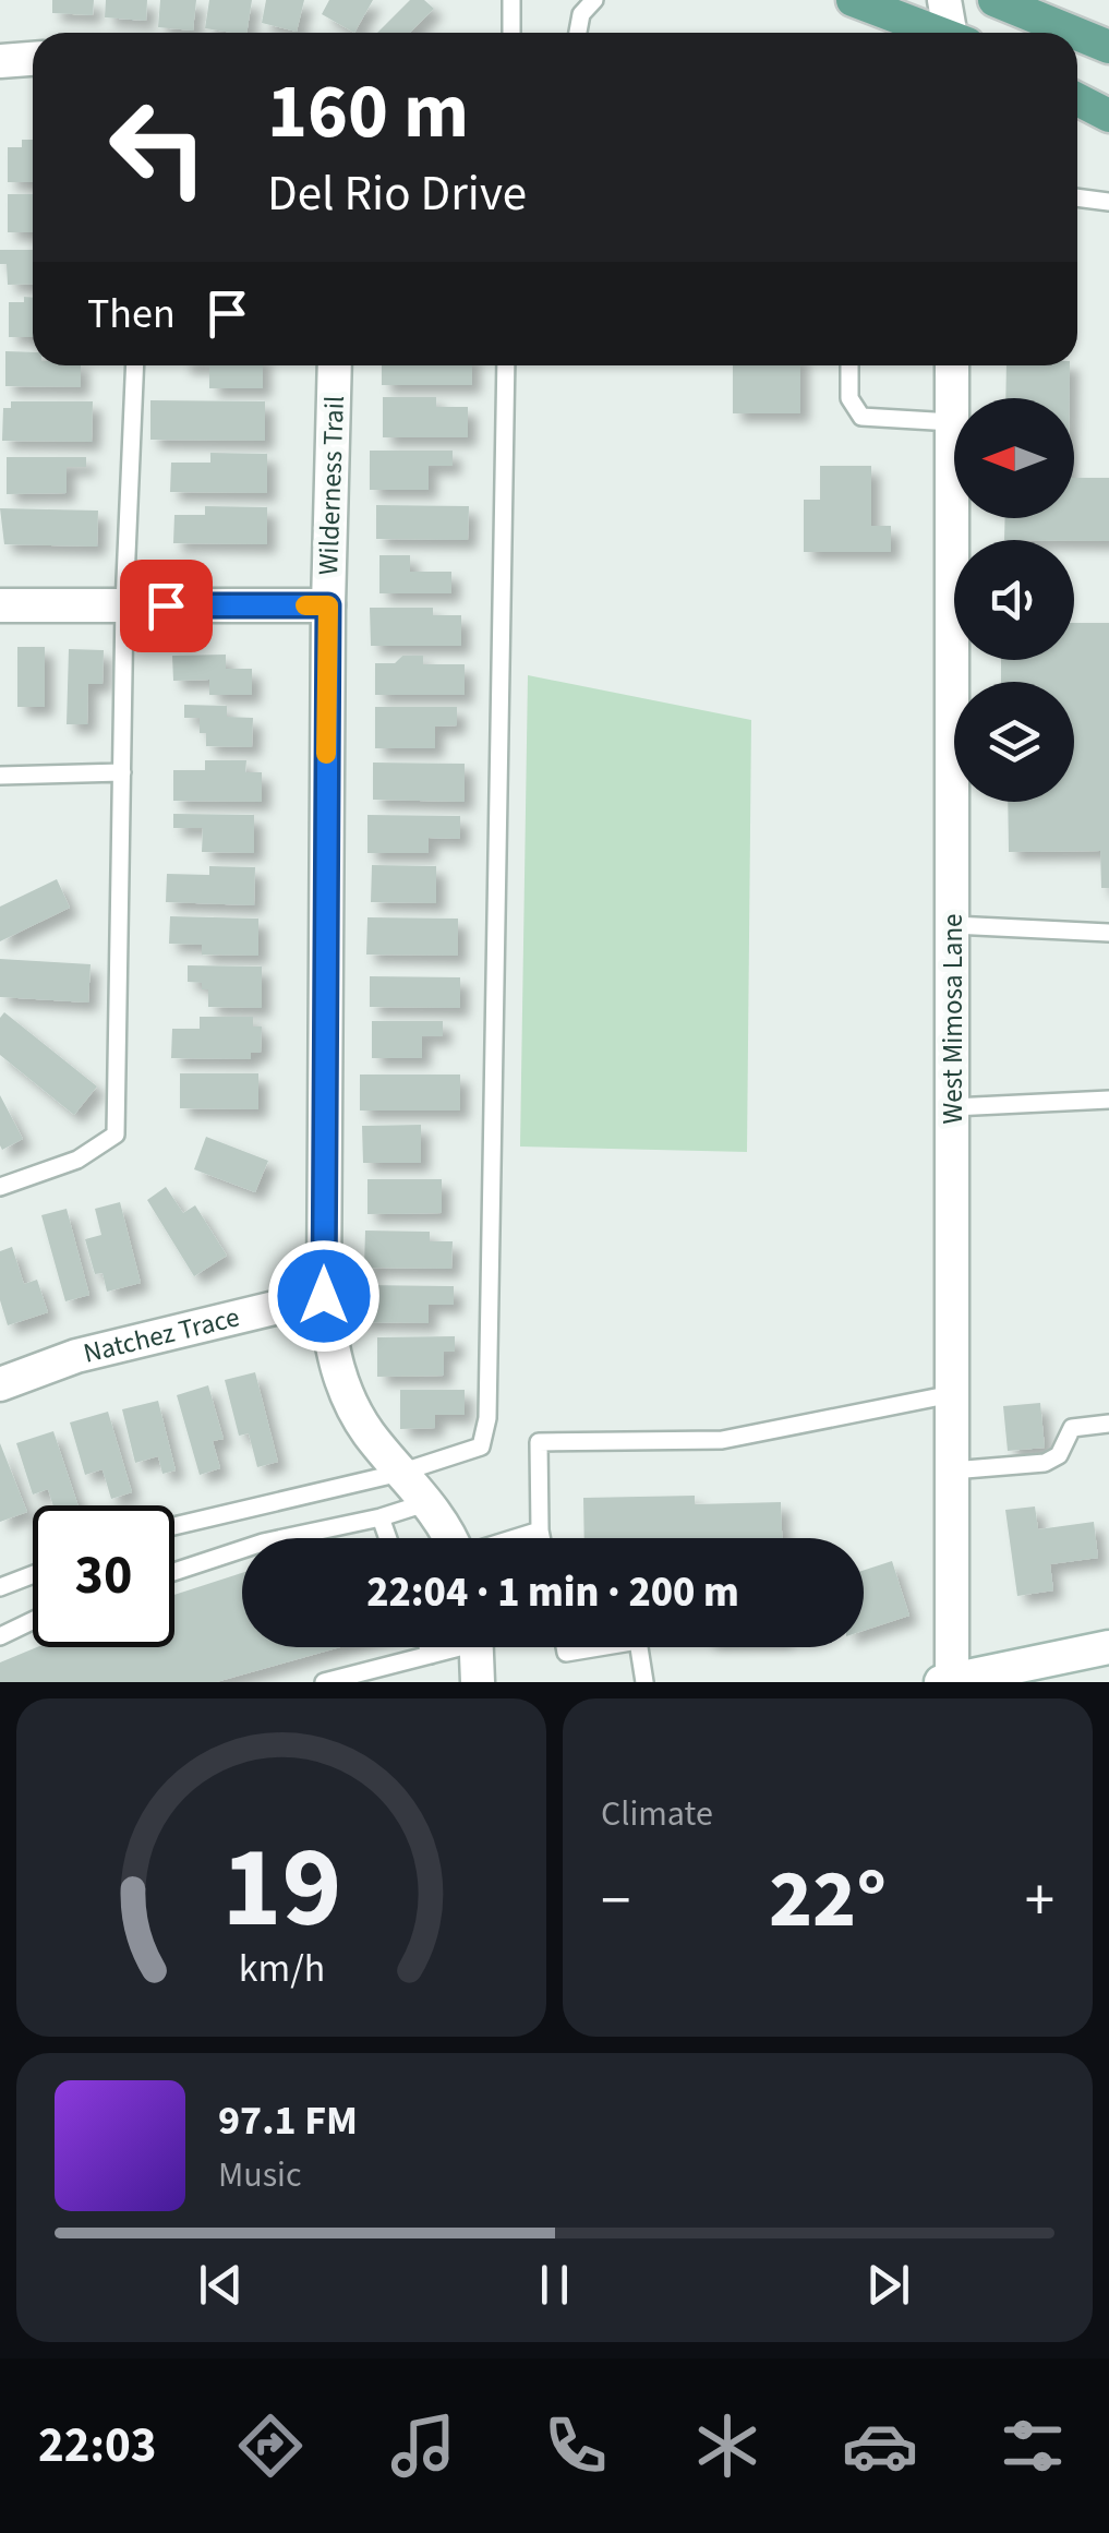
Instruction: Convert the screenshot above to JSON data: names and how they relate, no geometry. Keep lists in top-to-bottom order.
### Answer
{
  "streets": {
    "street": ["Wilderness Trail", "West Mimosa Lane", "Natchez Trace"]
  },
  "crossings": [
    ["Wilderness Trail", "Natchez Trace"]
  ],
  "north": "left",
  "page": {
    "turn": ["160 m", "Del Rio Drive"],
    "then": "Then",
    "limit": "30",
    "trip": "22:04 · 1 min · 200 m",
    "tile": "Climate",
    "heat": ["−", "22°", "+"],
    "song": ["97.1 FM", "Music"],
    "tabs": "22:03",
    "gauge": ["19", "km/h"]
  }
}
